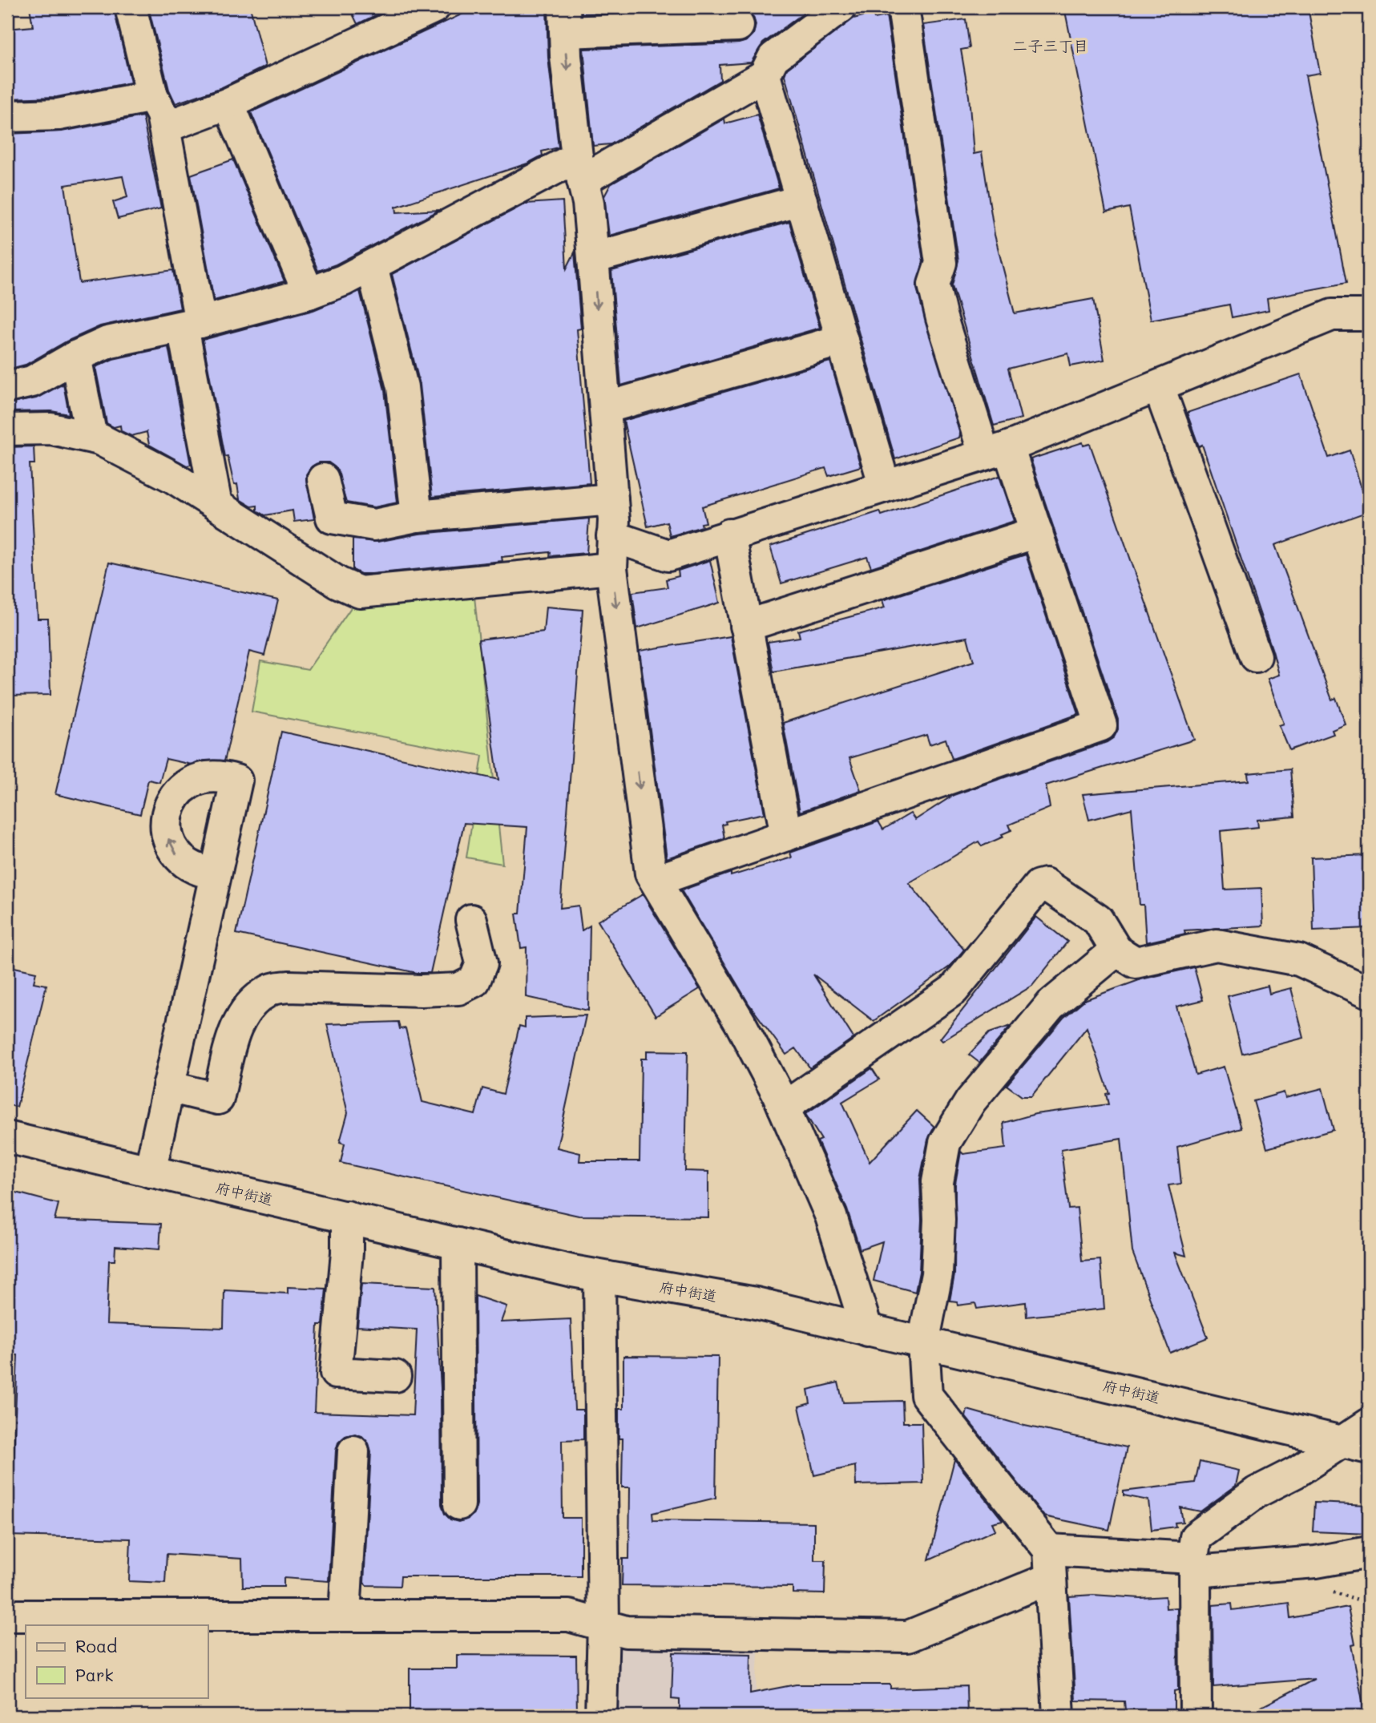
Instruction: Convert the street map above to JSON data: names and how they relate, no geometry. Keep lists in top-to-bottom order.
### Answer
{
  "streets": {
    "main road": ["府中街道"]
  },
  "districts": ["二子三丁目"],
  "legend": ["Road", "Park"]
}
